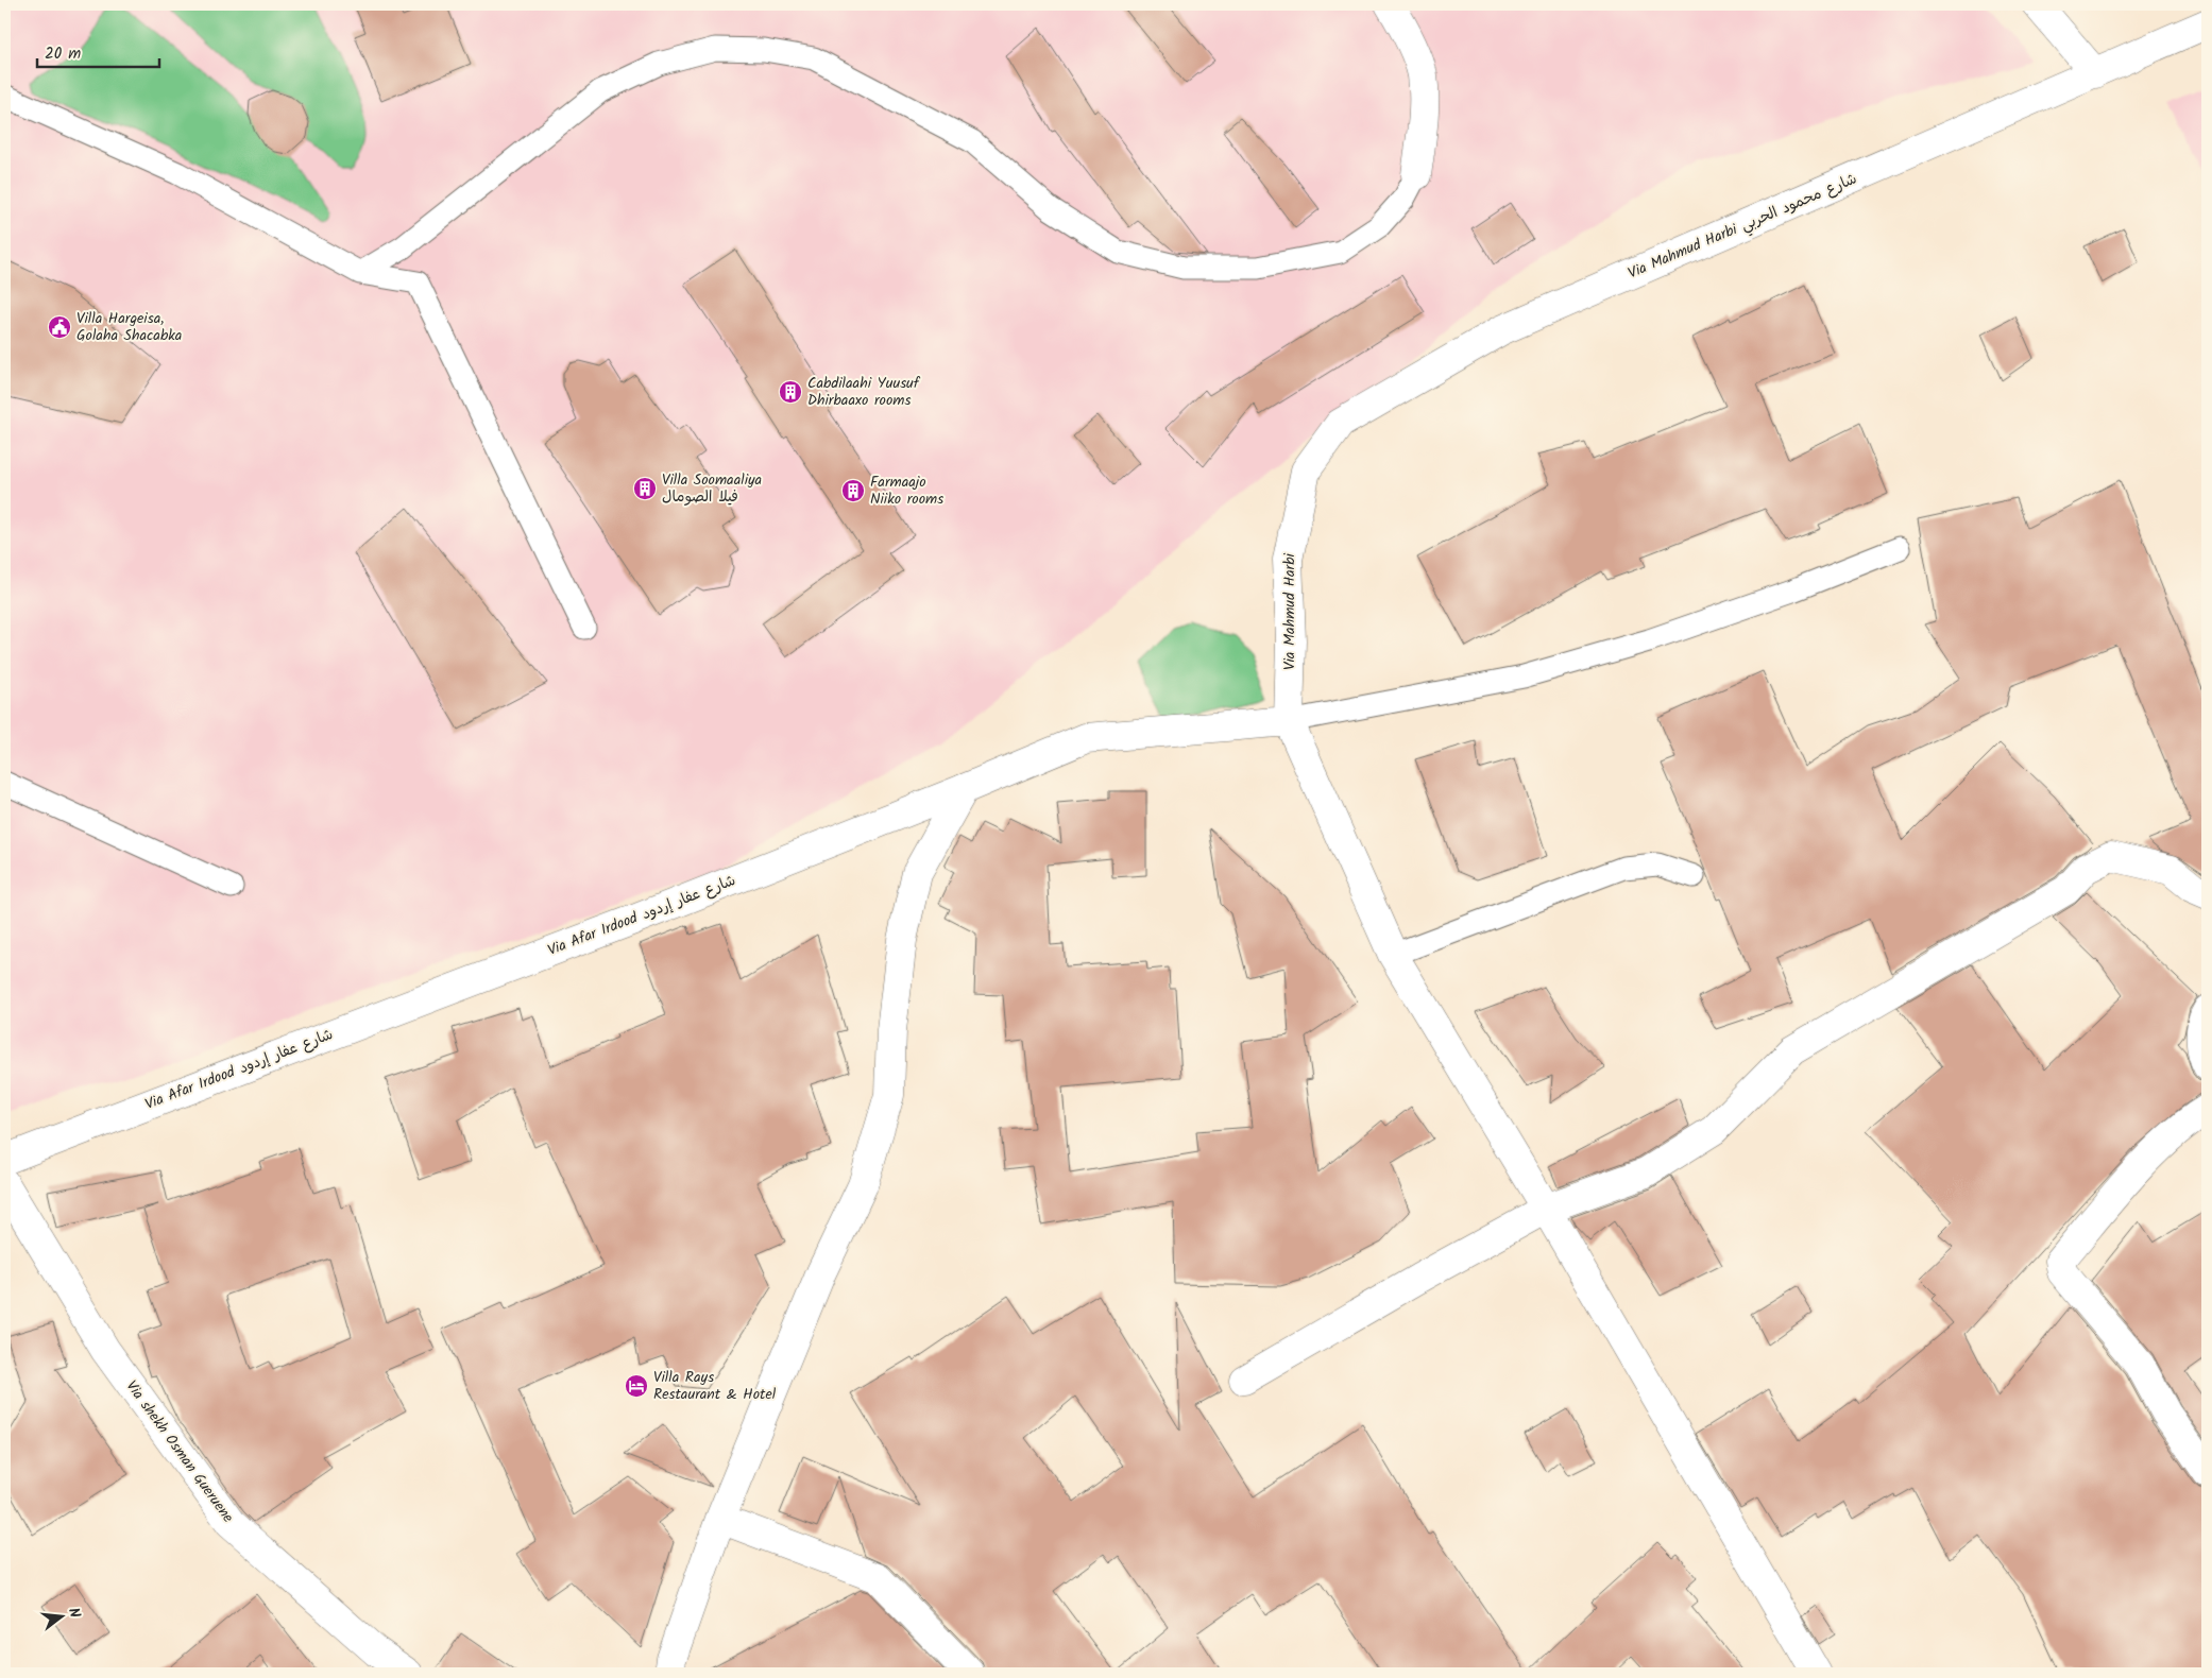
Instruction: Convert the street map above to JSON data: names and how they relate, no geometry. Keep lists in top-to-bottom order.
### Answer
{
  "streets": {
    "street": [
      "Via Mahmud Harbi شارع محمود الحربي",
      "Via Mahmud Harbi",
      "Via Afar Irdood شارع عفار إردود",
      "Via shekh Osman Gueruene"
    ]
  },
  "crossings": [
    ["Via Mahmud Harbi شارع محمود الحربي", "Via Mahmud Harbi"],
    ["Via Mahmud Harbi", "Via Afar Irdood شارع عفار إردود"]
  ],
  "places": {
    "public building": ["Villa Hargeisa, Golaha Shacabka"],
    "building": ["Cabdilaahi Yuusuf Dhirbaaxo rooms", "Villa Soomaaliya فيلا الصومال", "Farmaajo Niiko rooms"],
    "hotel": ["Villa Rays Restaurant & Hotel"]
  },
  "scale_bar": "20 m",
  "north": "right"
}
